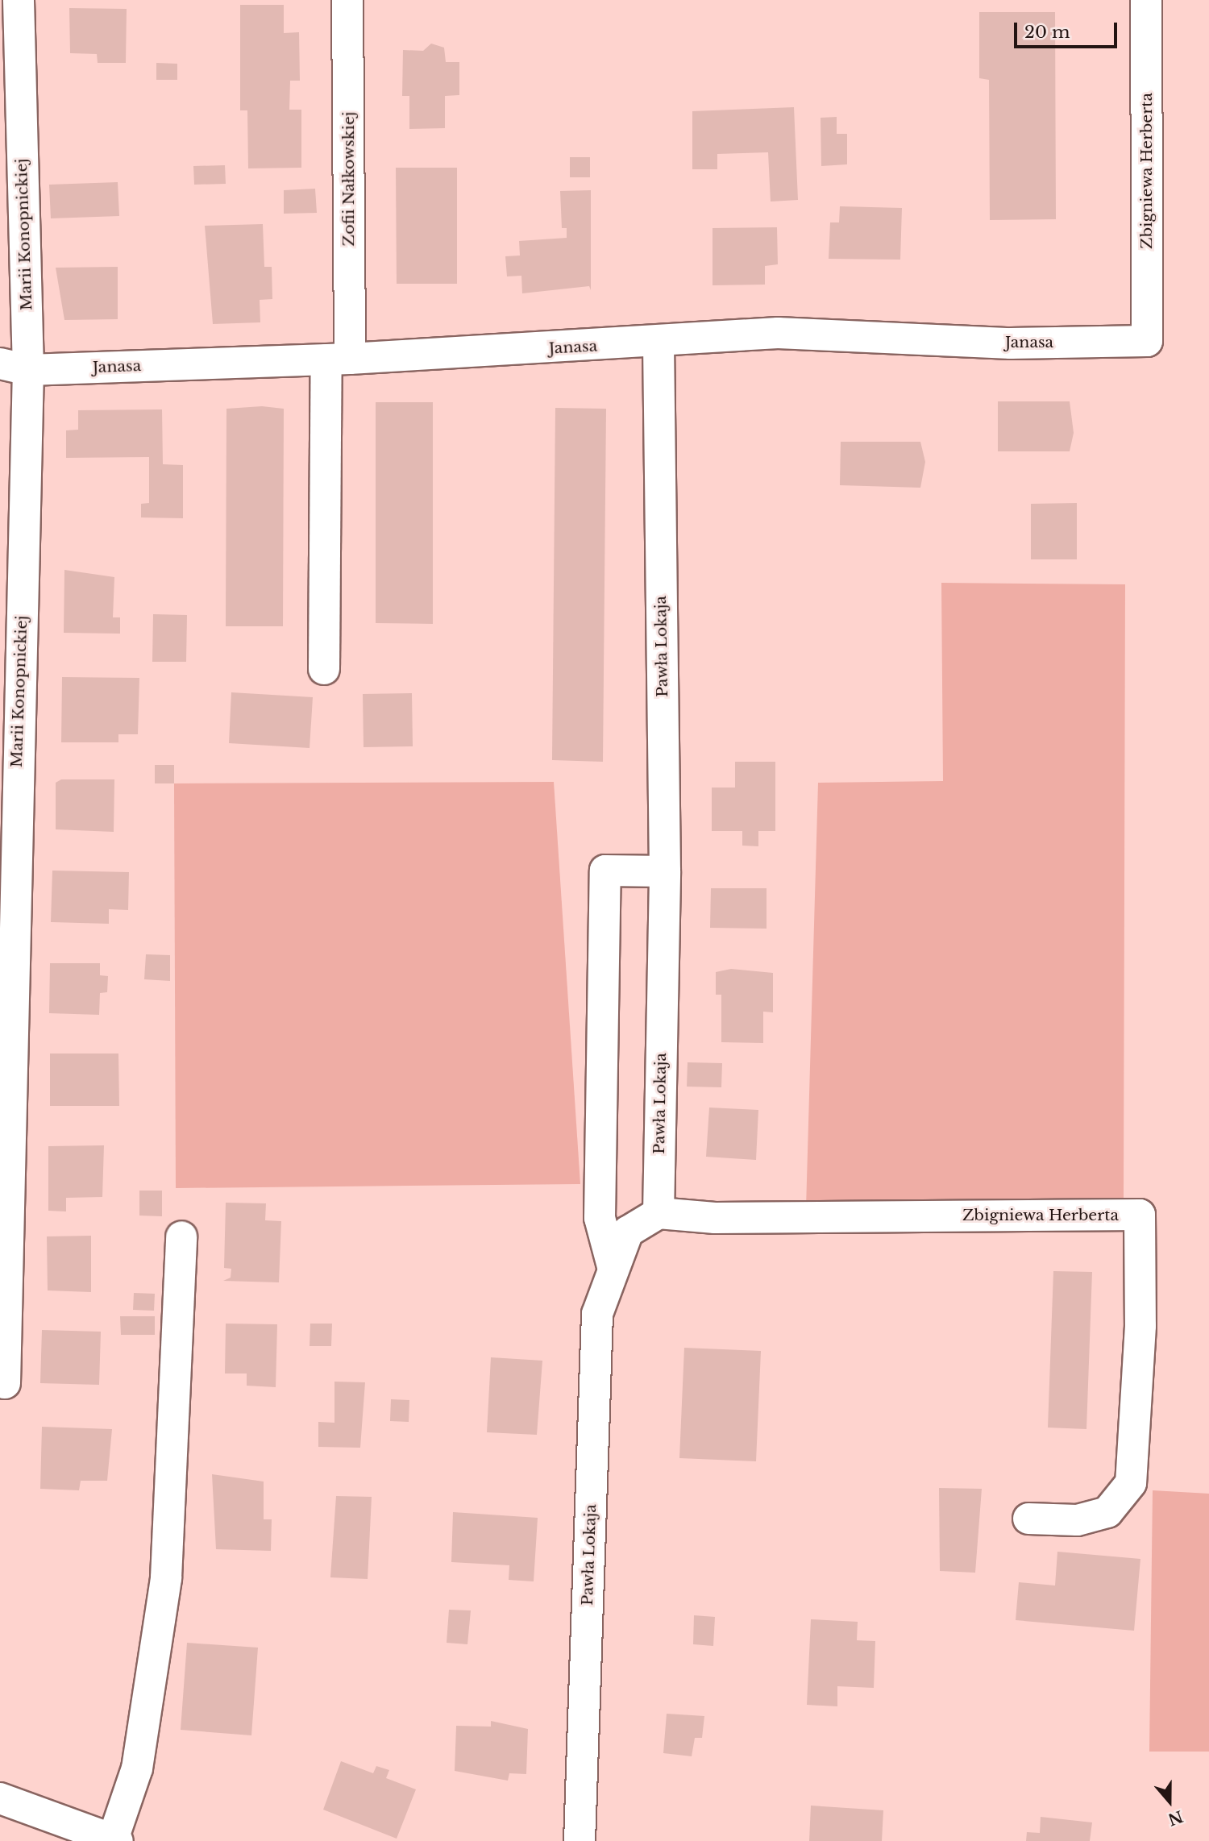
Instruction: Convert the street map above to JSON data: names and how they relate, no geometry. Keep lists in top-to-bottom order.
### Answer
{
  "streets": {
    "street": [
      "Zbigniewa Herberta",
      "Zofii Nałkowskiej",
      "Marii Konopnickiej",
      "Janasa",
      "Pawła Lokaja"
    ]
  },
  "crossings": [
    ["Zbigniewa Herberta", "Janasa"],
    ["Zbigniewa Herberta", "Pawła Lokaja"],
    ["Zofii Nałkowskiej", "Janasa"],
    ["Marii Konopnickiej", "Janasa"],
    ["Janasa", "Pawła Lokaja"]
  ],
  "scale_bar": "20 m",
  "north": "bottom"
}
